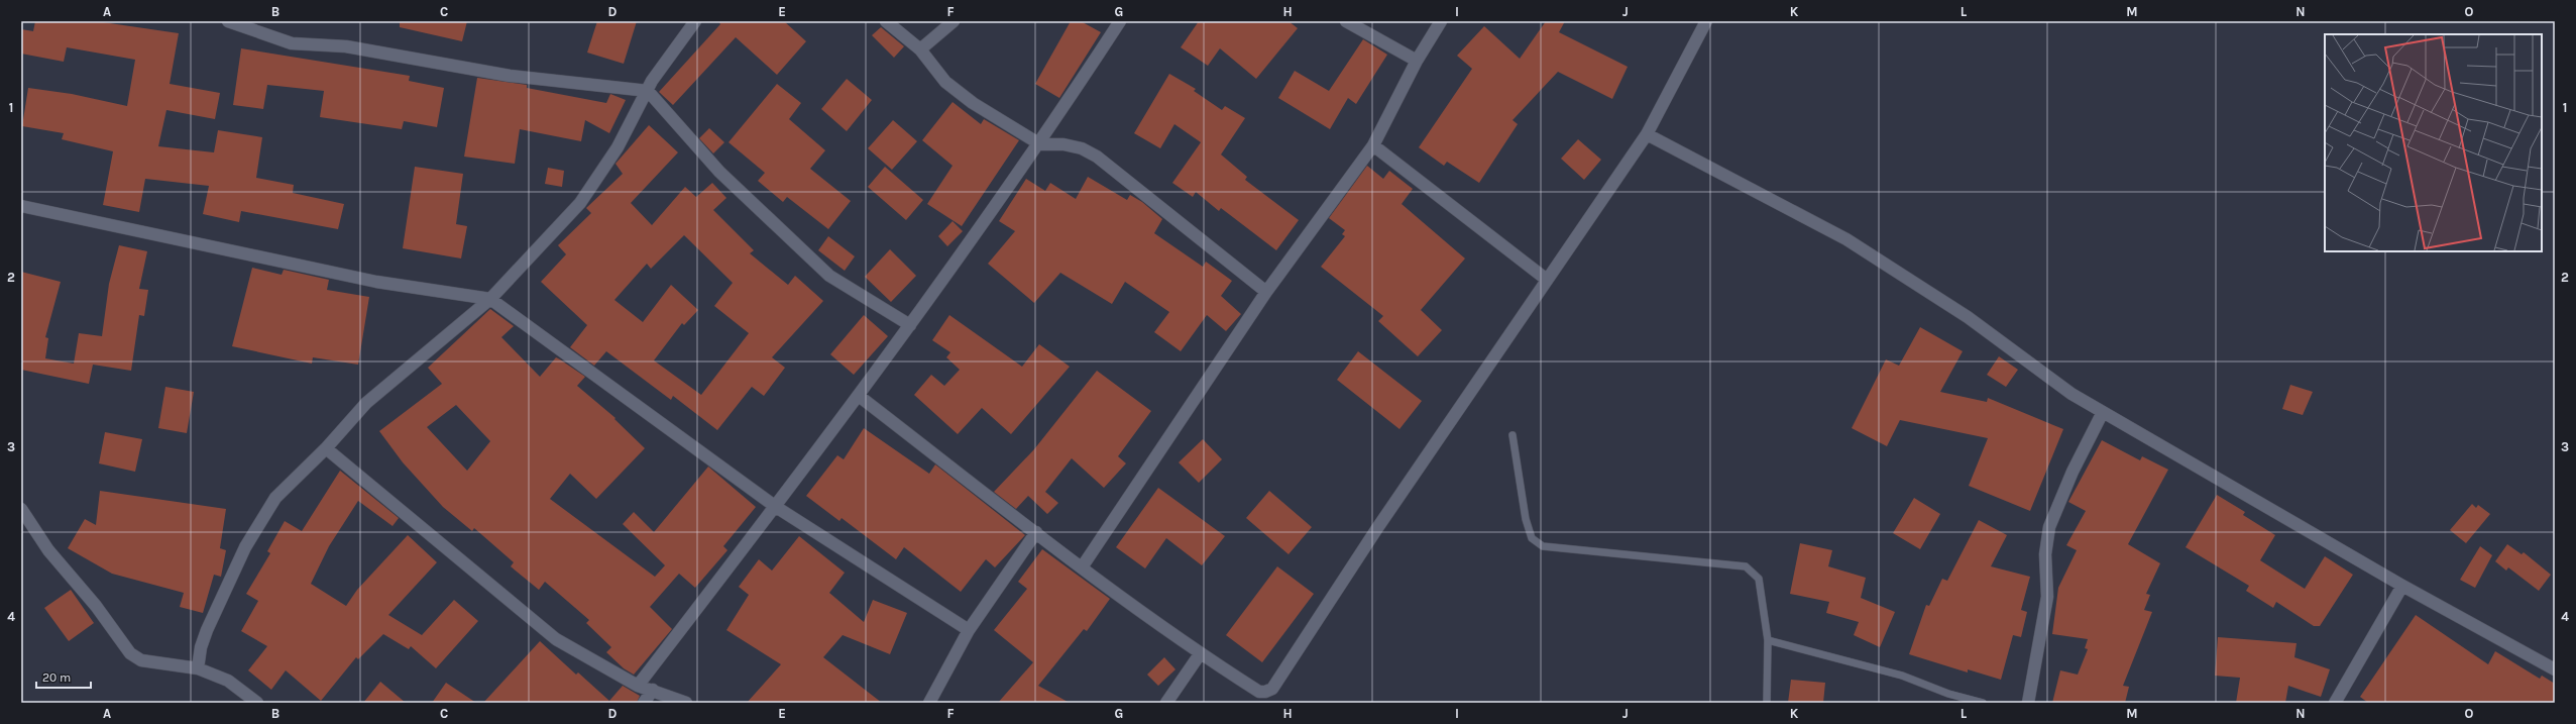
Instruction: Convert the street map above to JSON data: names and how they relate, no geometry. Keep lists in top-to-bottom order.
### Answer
{
  "scale_bar": "20 m",
  "grid": {
    "columns": [
      "A",
      "B",
      "C",
      "D",
      "E",
      "F",
      "G",
      "H",
      "I",
      "J",
      "K",
      "L",
      "M",
      "N",
      "O"
    ],
    "rows": [
      "1",
      "2",
      "3",
      "4"
    ]
  }
}
